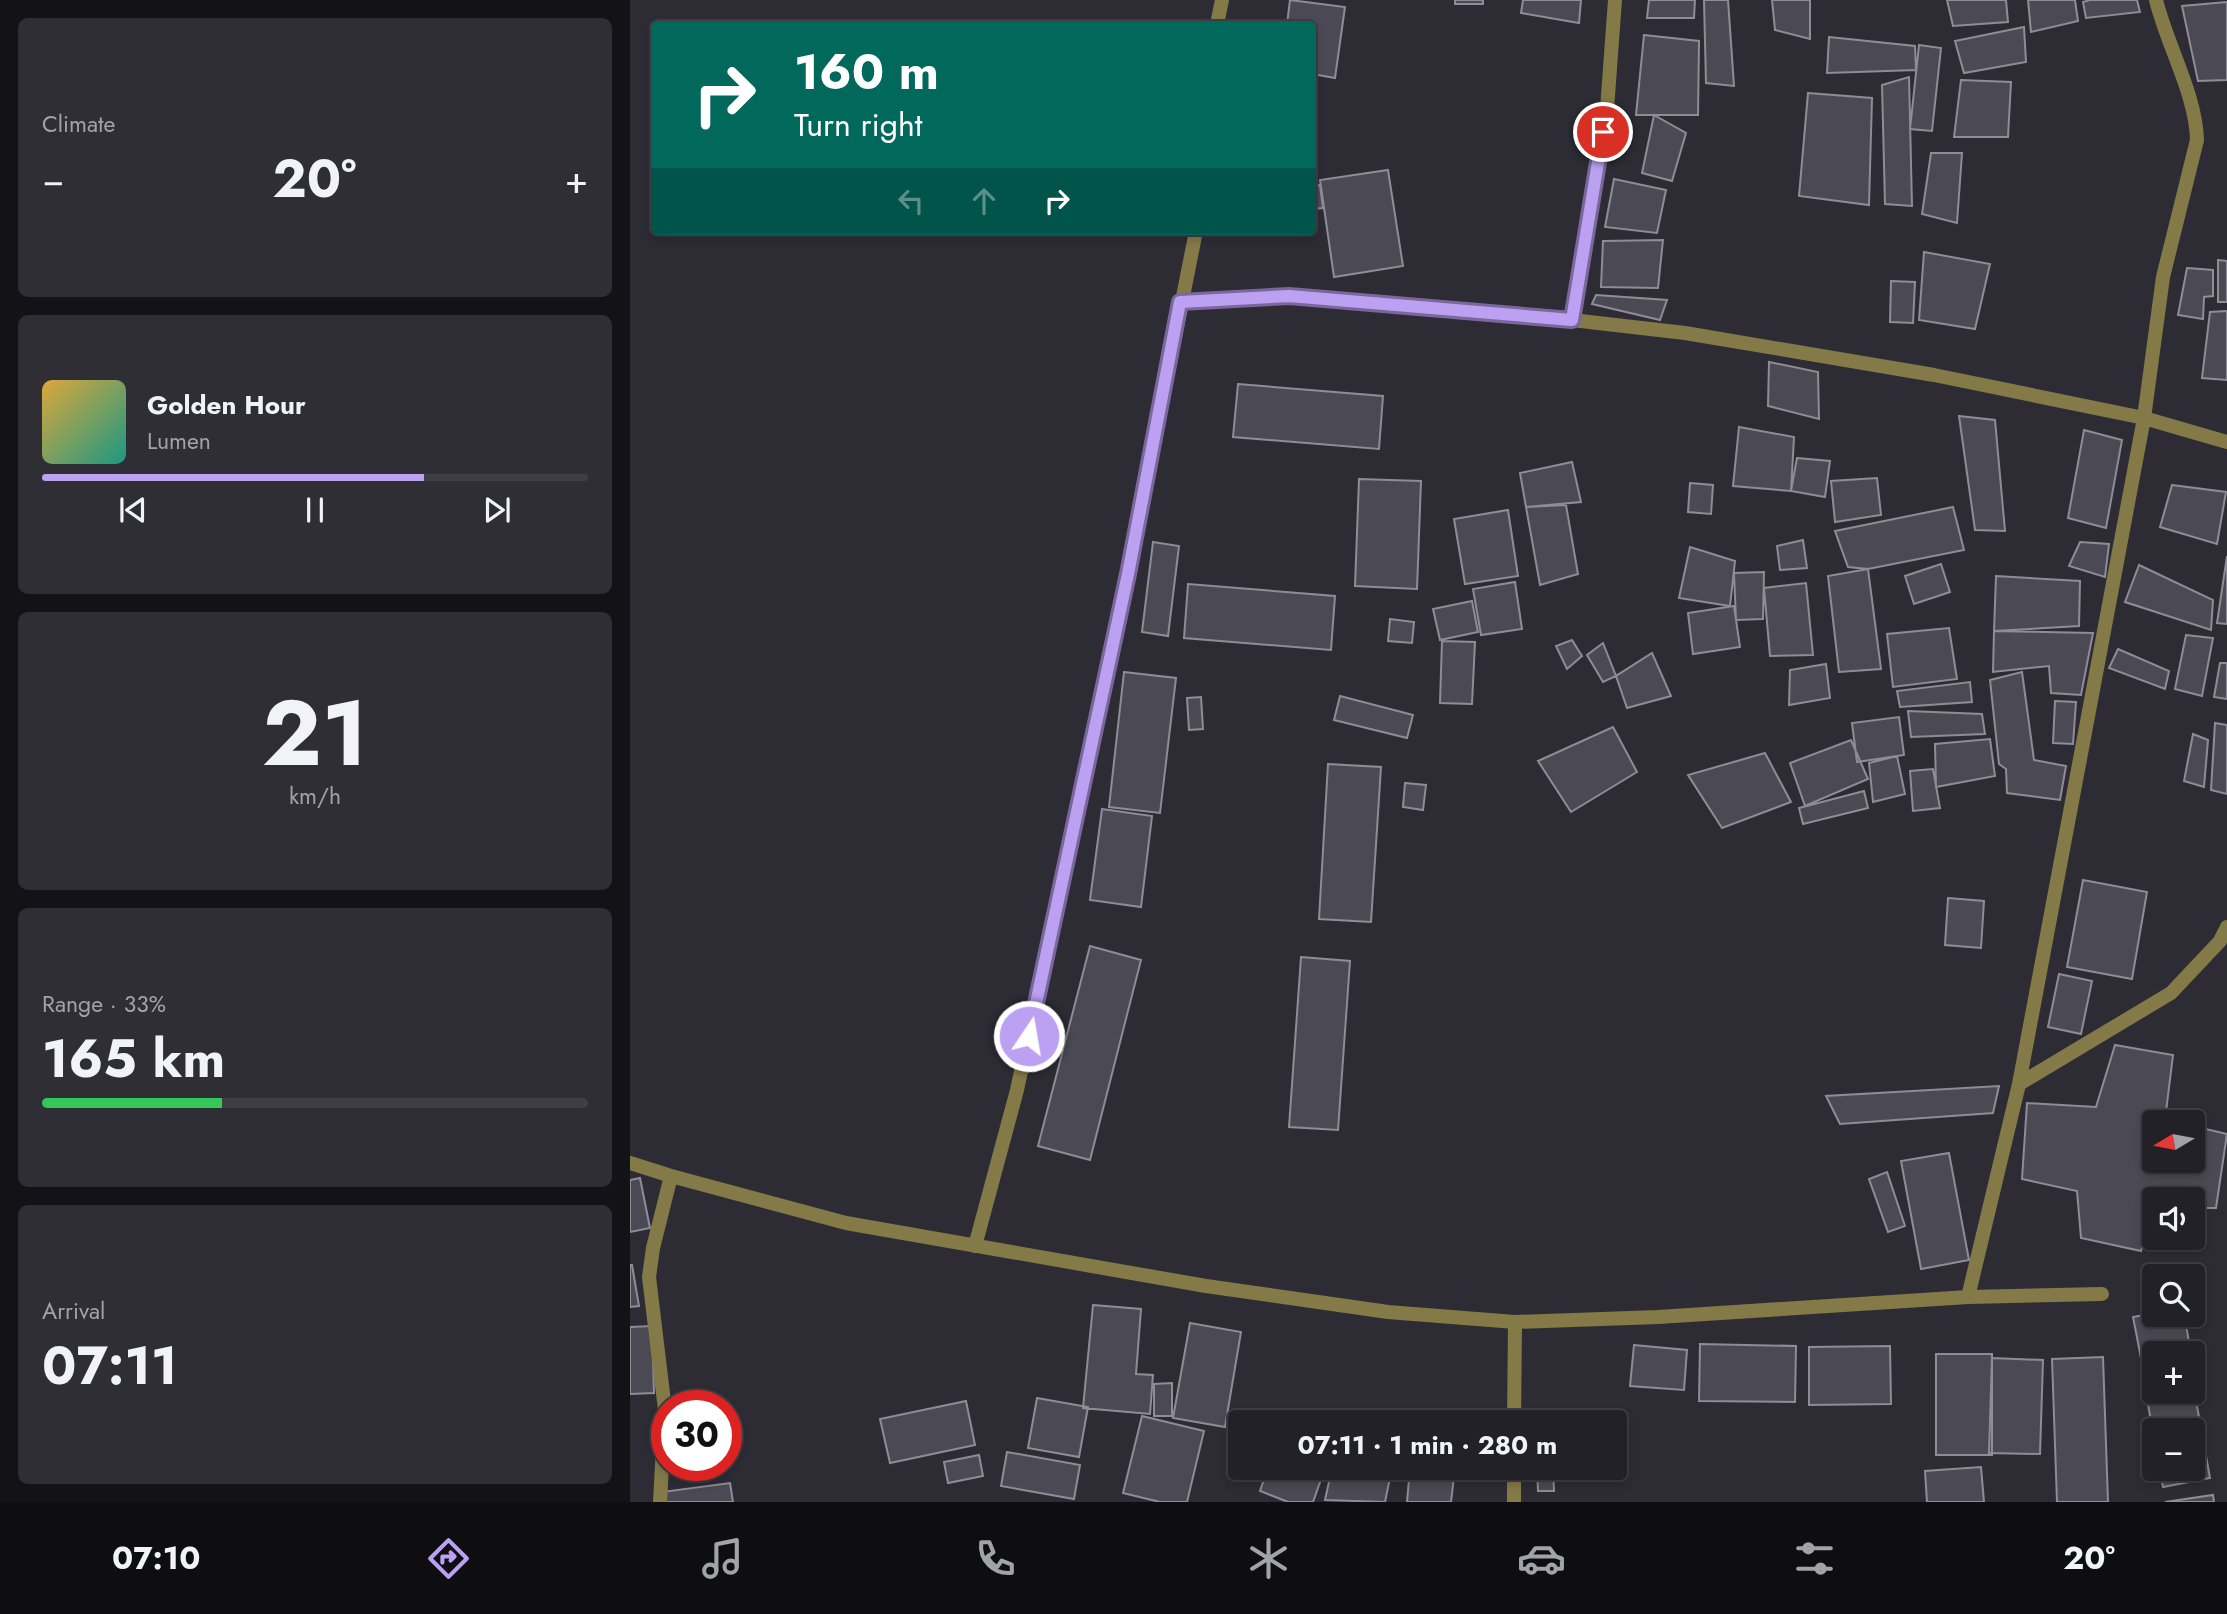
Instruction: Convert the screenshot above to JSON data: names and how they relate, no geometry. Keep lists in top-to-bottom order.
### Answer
{
  "north": "left",
  "page": {
    "tile": [
      "Climate",
      ["21", "km/h"],
      ["Range · 33%", "165 km"],
      ["Arrival", "07:11"]
    ],
    "turn": ["160 m", "Turn right"],
    "heat": ["−", "20°", "+"],
    "song": ["Golden Hour", "Lumen"],
    "map_buttons": ["+", "−"],
    "limit": "30",
    "trip": "07:11 · 1 min · 280 m",
    "tabs": ["07:10", "20°"]
  }
}
